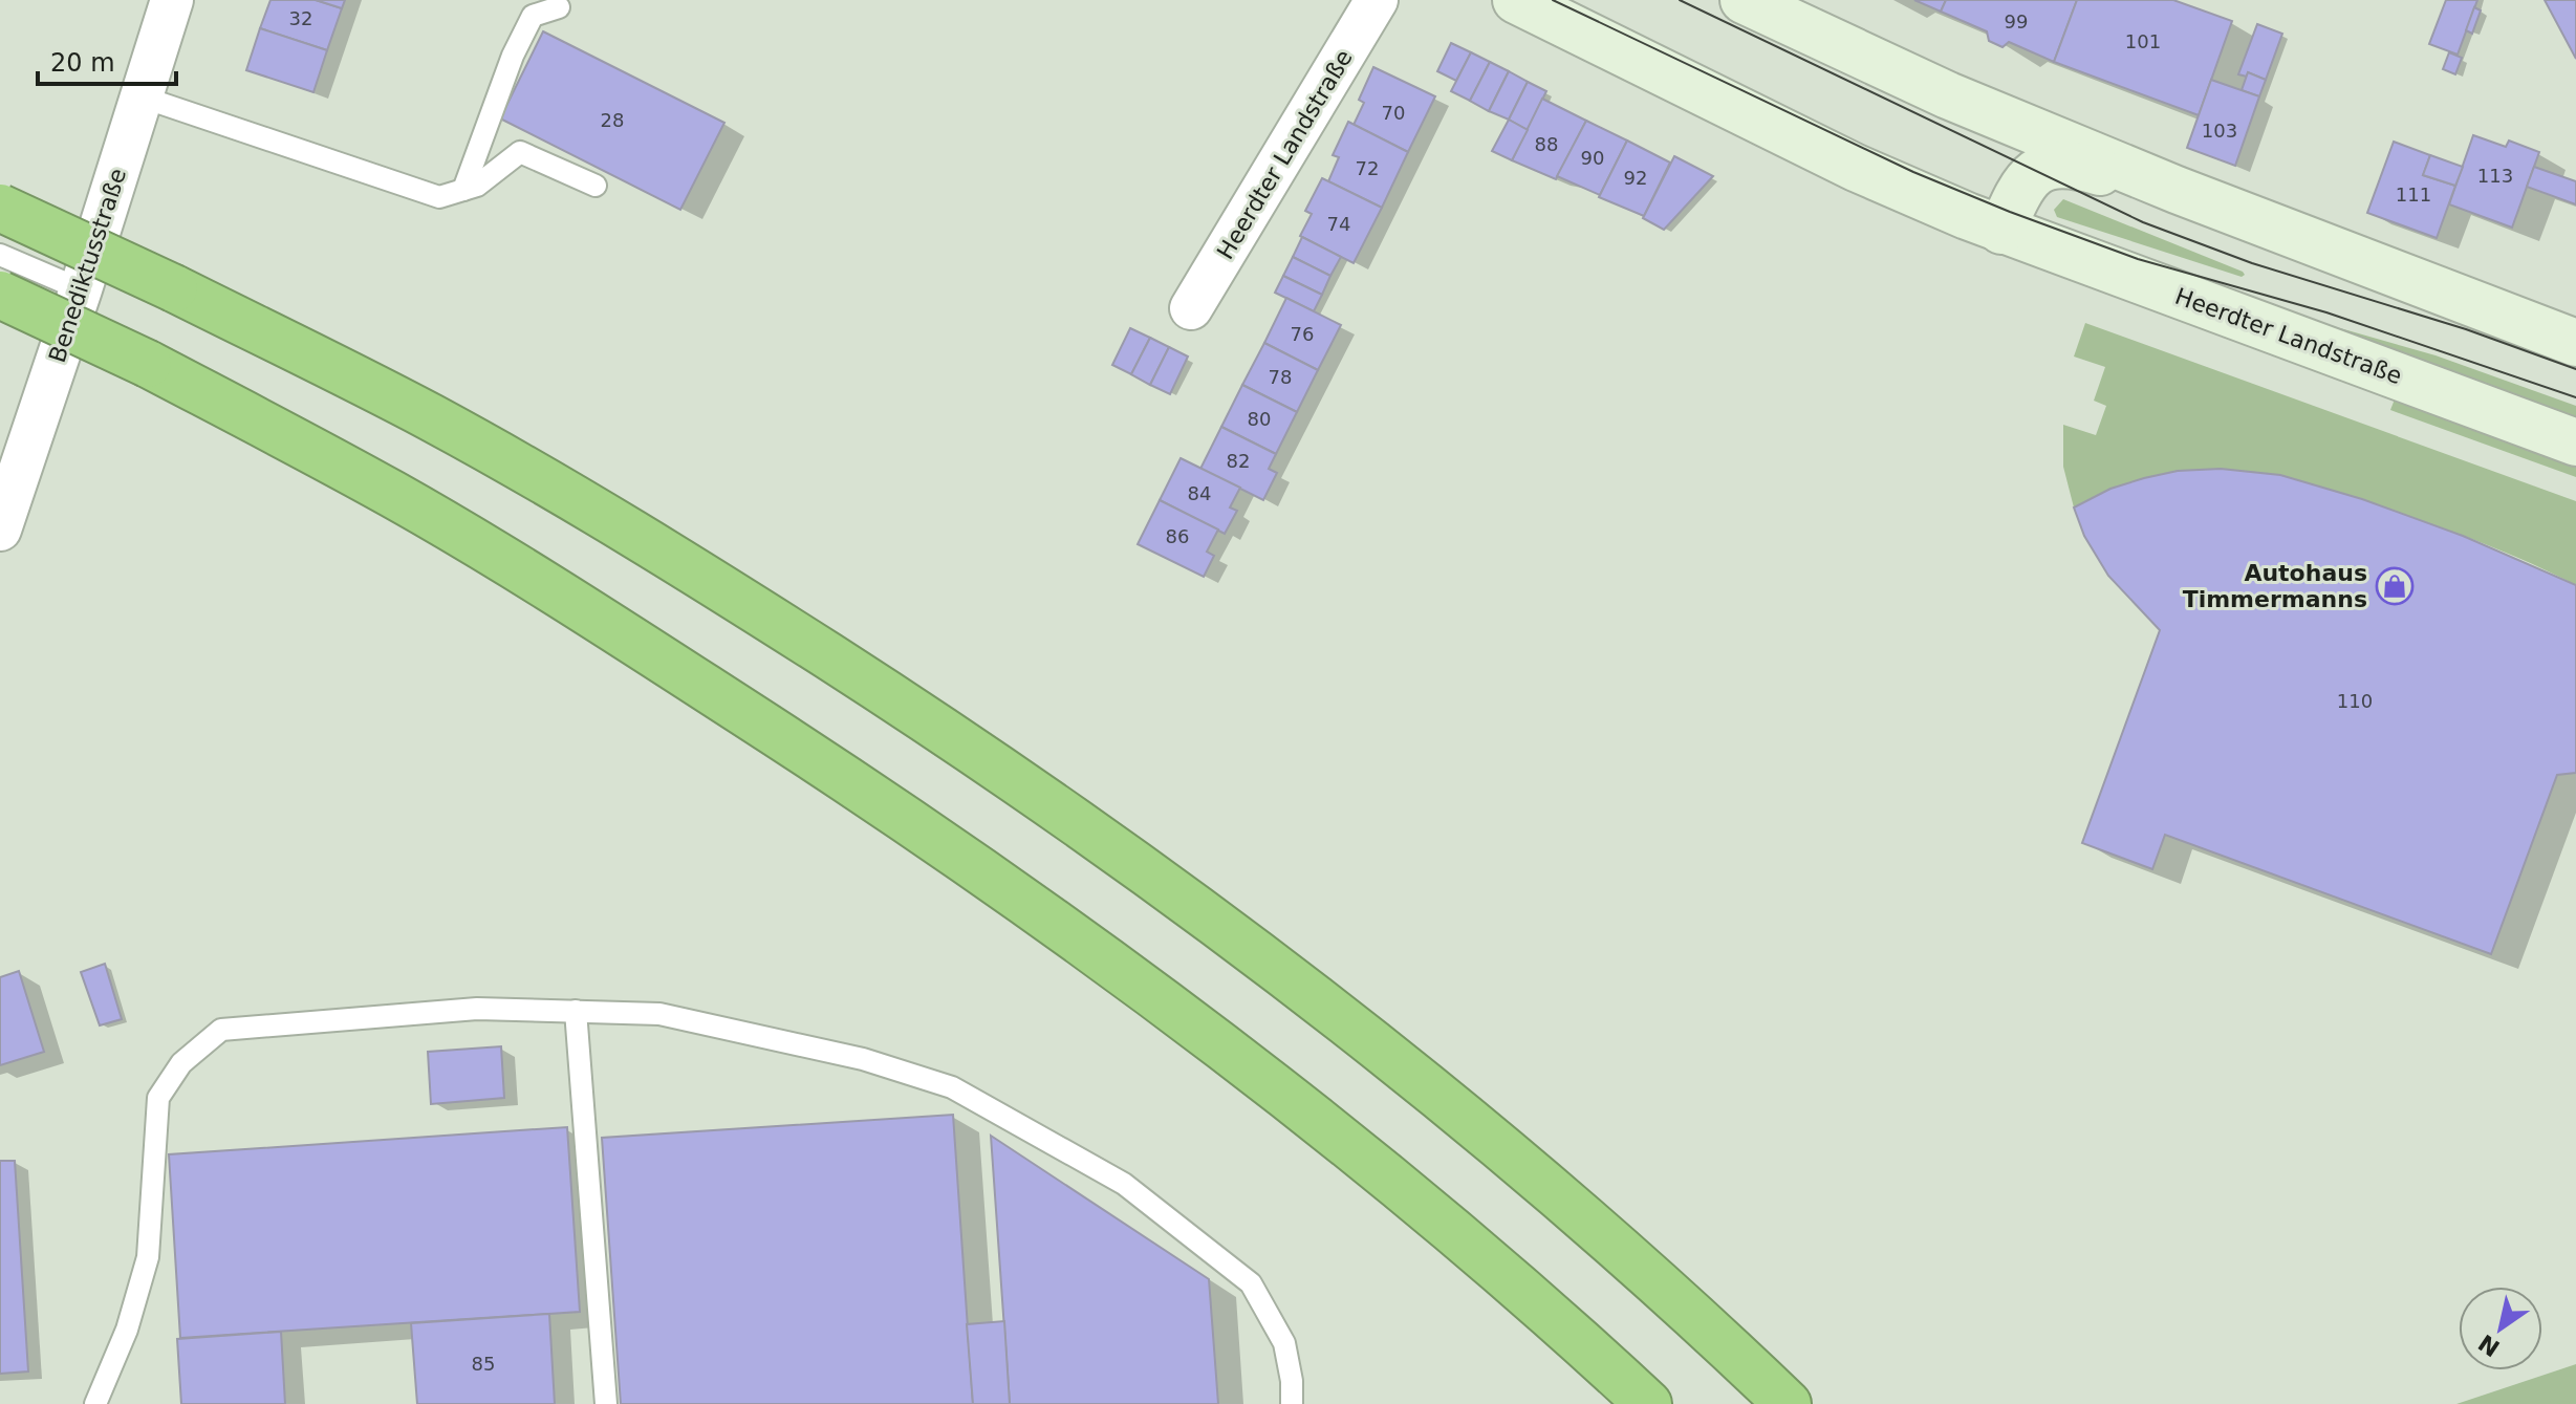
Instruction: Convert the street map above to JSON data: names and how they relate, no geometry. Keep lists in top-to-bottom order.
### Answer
{
  "streets": {
    "main road": ["Heerdter Landstraße"],
    "street": ["Benediktusstraße"]
  },
  "places": {
    "shop": ["Autohaus Timmermanns"]
  },
  "house_numbers": [
    "32",
    "99",
    "101",
    "70",
    "28",
    "103",
    "88",
    "90",
    "72",
    "113",
    "92",
    "111",
    "74",
    "76",
    "78",
    "80",
    "82",
    "84",
    "86",
    "110",
    "85"
  ],
  "scale_bar": "20 m",
  "north": "bottom left"
}
